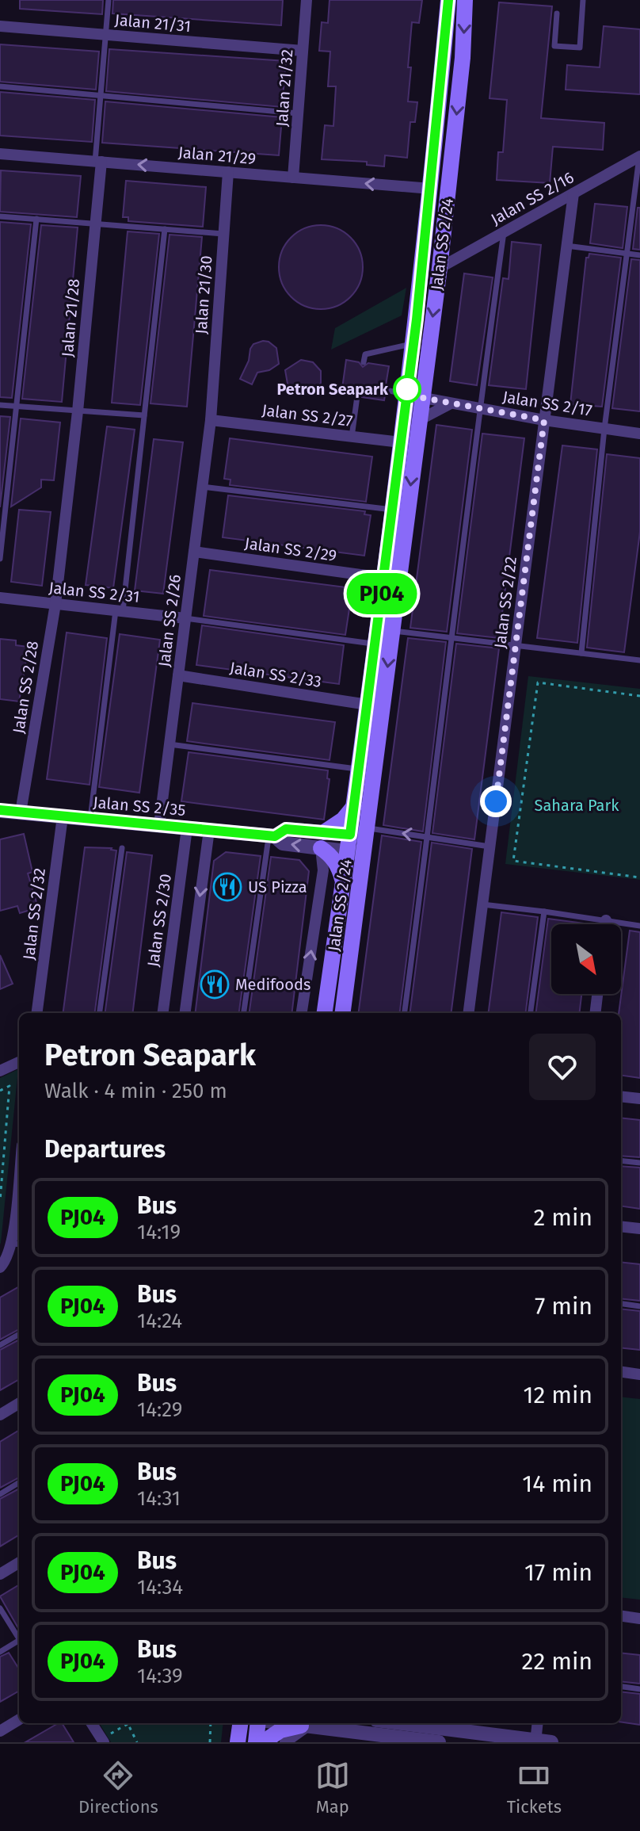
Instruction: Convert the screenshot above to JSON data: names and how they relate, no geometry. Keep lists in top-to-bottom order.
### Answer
{
  "streets": {
    "main road": ["Jalan SS 2/24"],
    "street": [
      "Jalan 21/31",
      "Jalan 21/32",
      "Jalan 21/29",
      "Jalan SS 2/16",
      "Jalan 21/30",
      "Jalan 21/28",
      "Jalan SS 2/17",
      "Jalan SS 2/27",
      "Jalan SS 2/29",
      "Jalan SS 2/31",
      "Jalan SS 2/22",
      "Jalan SS 2/26",
      "Jalan SS 2/33",
      "Jalan SS 2/28",
      "Jalan SS 2/35",
      "Jalan SS 2/32",
      "Jalan SS 2/30"
    ]
  },
  "crossings": [
    ["Jalan 21/31", "Jalan 21/32"],
    ["Jalan 21/32", "Jalan 21/29"],
    ["Jalan 21/29", "Jalan SS 2/24"],
    ["Jalan 21/29", "Jalan 21/30"],
    ["Jalan 21/29", "Jalan 21/28"],
    ["Jalan SS 2/16", "Jalan SS 2/24"],
    ["Jalan SS 2/16", "Jalan SS 2/22"],
    ["Jalan SS 2/24", "Jalan SS 2/17"],
    ["Jalan SS 2/24", "Jalan SS 2/27"],
    ["Jalan SS 2/24", "Jalan SS 2/29"],
    ["Jalan SS 2/24", "Jalan SS 2/33"],
    ["Jalan SS 2/24", "Jalan SS 2/35"],
    ["Jalan 21/30", "Jalan SS 2/27"],
    ["Jalan 21/30", "Jalan SS 2/26"],
    ["Jalan 21/28", "Jalan SS 2/28"],
    ["Jalan SS 2/17", "Jalan SS 2/22"],
    ["Jalan SS 2/27", "Jalan SS 2/26"],
    ["Jalan SS 2/29", "Jalan SS 2/26"],
    ["Jalan SS 2/31", "Jalan SS 2/26"],
    ["Jalan SS 2/31", "Jalan SS 2/28"],
    ["Jalan SS 2/26", "Jalan SS 2/33"],
    ["Jalan SS 2/26", "Jalan SS 2/35"],
    ["Jalan SS 2/28", "Jalan SS 2/35"],
    ["Jalan SS 2/35", "Jalan SS 2/32"],
    ["Jalan SS 2/35", "Jalan SS 2/30"]
  ],
  "one_way": ["Jalan 21/29"],
  "parks": ["Sahara Park"],
  "places": {
    "other": ["Petron Seapark"],
    "restaurant": ["US Pizza", "Medifoods"]
  },
  "lines": ["bus line PJ04"],
  "north": "bottom right",
  "page": {
    "on_map": "PJ04",
    "heading": [
      ["Petron Seapark", "Walk · 4 min · 250 m"],
      "Departures"
    ],
    "list": [
      {
        "mark": "PJ04",
        "name": "Bus",
        "note": "14:19",
        "value": "2 min"
      },
      {
        "mark": "PJ04",
        "name": "Bus",
        "note": "14:24",
        "value": "7 min"
      },
      {
        "mark": "PJ04",
        "name": "Bus",
        "note": "14:29",
        "value": "12 min"
      },
      {
        "mark": "PJ04",
        "name": "Bus",
        "note": "14:31",
        "value": "14 min"
      },
      {
        "mark": "PJ04",
        "name": "Bus",
        "note": "14:34",
        "value": "17 min"
      },
      {
        "mark": "PJ04",
        "name": "Bus",
        "note": "14:39",
        "value": "22 min"
      }
    ],
    "tabs": ["Directions", "Map", "Tickets"]
  }
}
